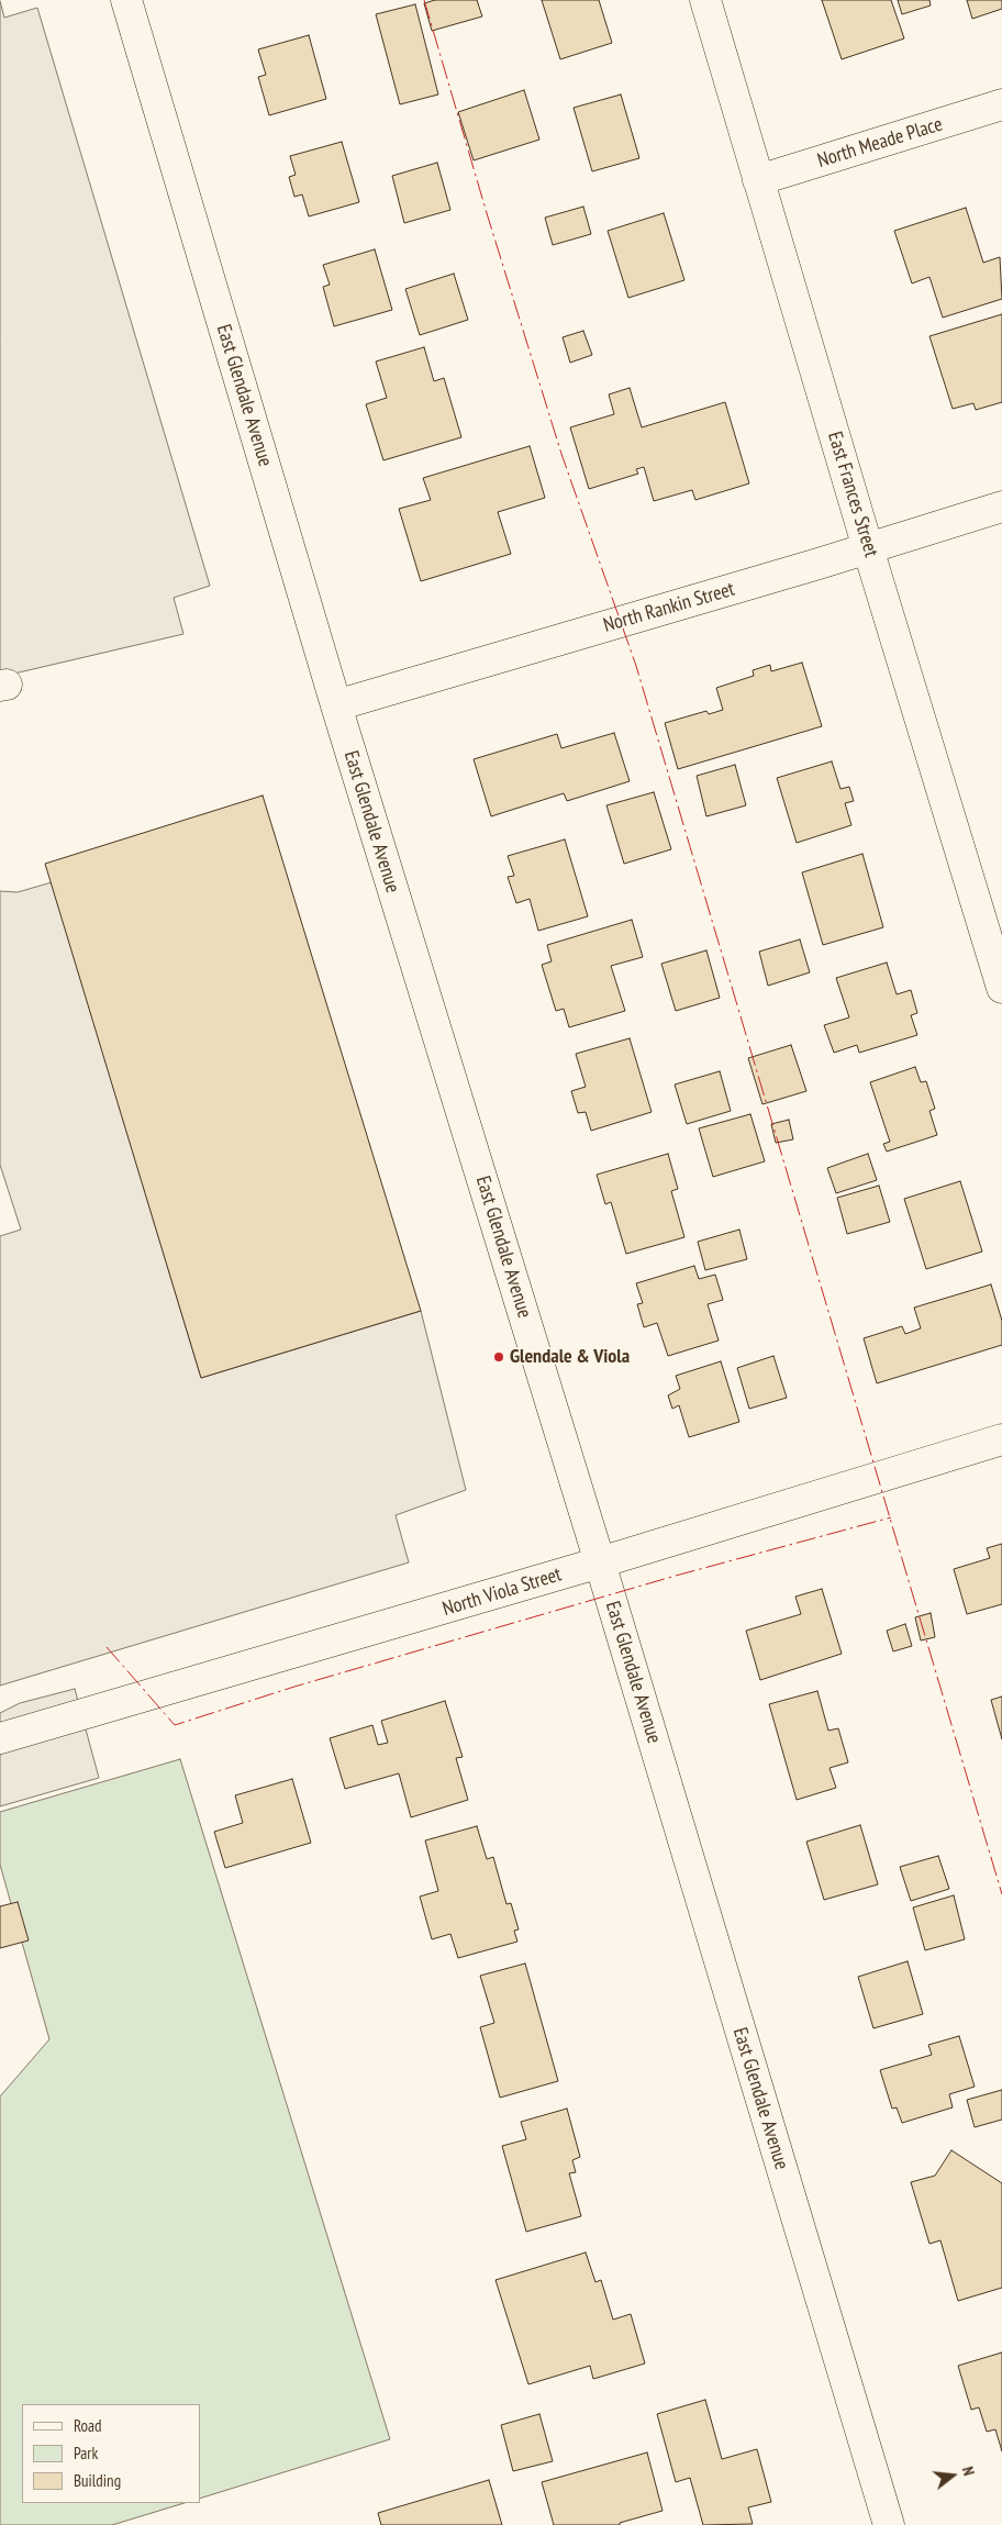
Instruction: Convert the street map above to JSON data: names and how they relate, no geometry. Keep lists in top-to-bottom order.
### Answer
{
  "streets": {
    "street": [
      "North Meade Place",
      "East Glendale Avenue",
      "East Frances Street",
      "North Rankin Street",
      "North Viola Street"
    ]
  },
  "crossings": [
    ["North Meade Place", "East Frances Street"],
    ["East Glendale Avenue", "North Rankin Street"],
    ["East Glendale Avenue", "North Viola Street"],
    ["East Frances Street", "North Rankin Street"]
  ],
  "places": ["Glendale & Viola"],
  "legend": ["Road", "Park", "Building"],
  "north": "right"
}
